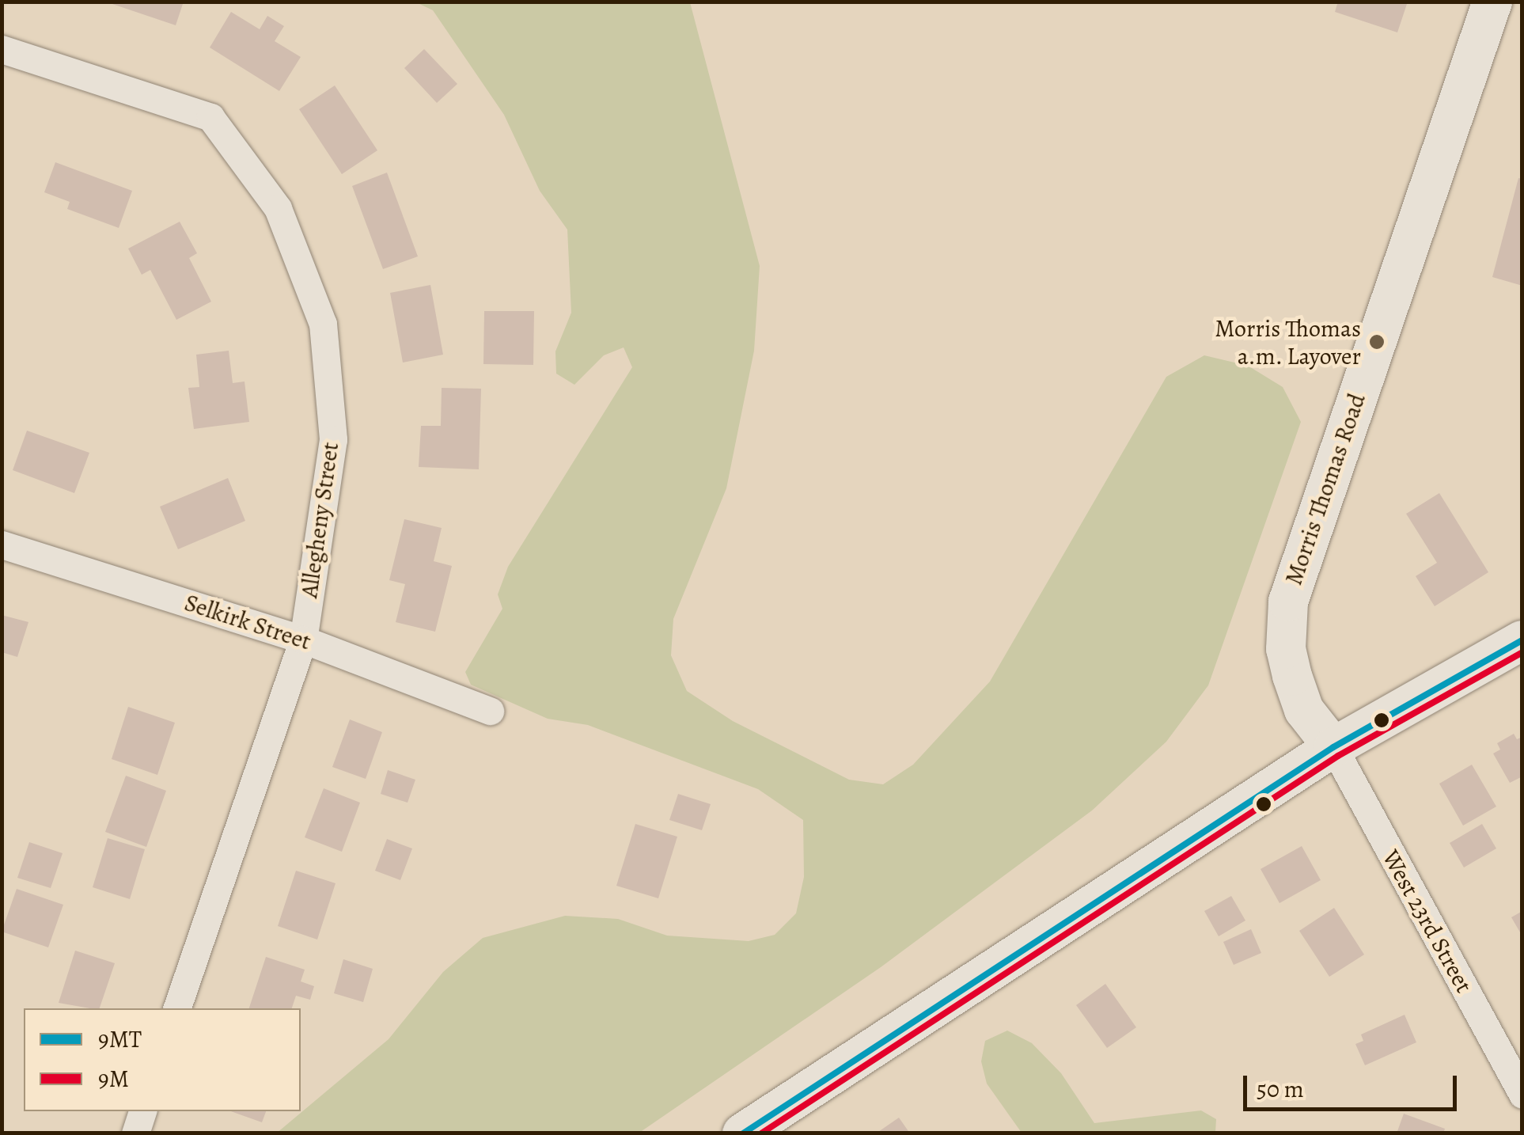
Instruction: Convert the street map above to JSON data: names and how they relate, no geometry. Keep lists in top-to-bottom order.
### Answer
{
  "streets": {
    "main road": ["Morris Thomas Road"],
    "street": ["Allegheny Street", "Selkirk Street", "West 23rd Street"]
  },
  "crossings": [
    ["Morris Thomas Road", "West 23rd Street"],
    ["Allegheny Street", "Selkirk Street"]
  ],
  "places": ["Morris Thomas a.m. Layover"],
  "lines": ["transit line 9MT", "transit line 9M"],
  "legend": ["9MT", "9M"],
  "scale_bar": "50 m"
}
